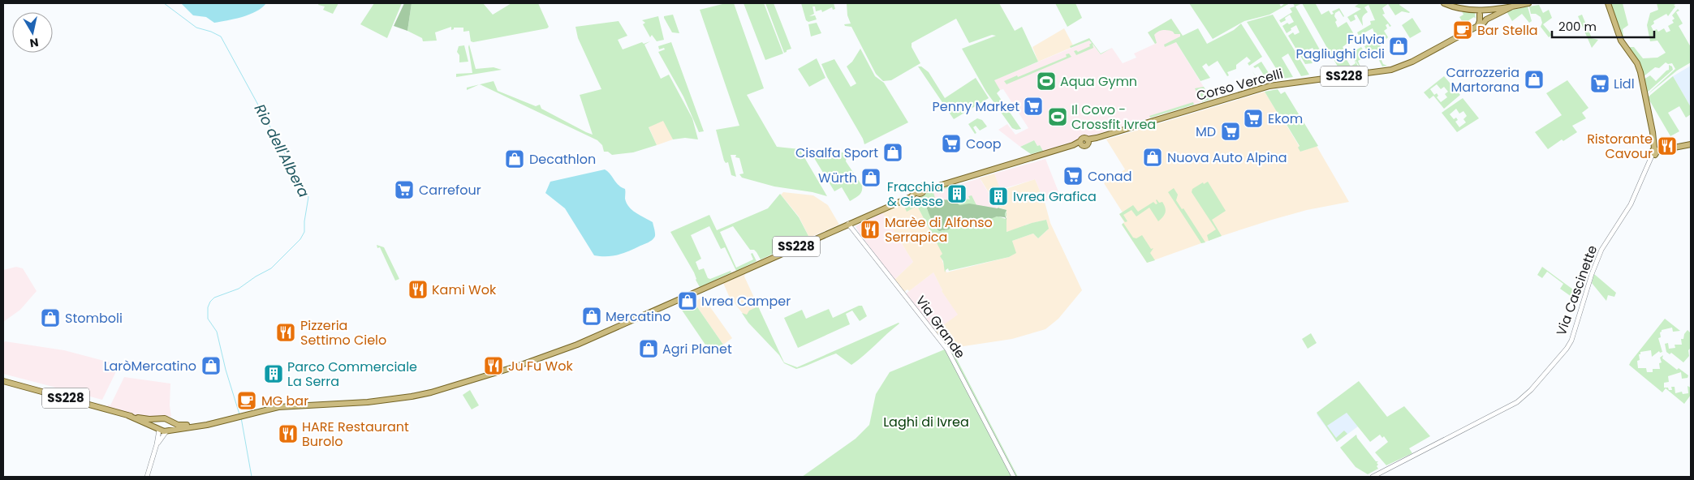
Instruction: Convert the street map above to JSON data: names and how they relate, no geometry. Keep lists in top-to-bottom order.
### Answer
{
  "streets": {
    "main road": ["SS228", "Corso Vercelli"],
    "street": ["Via Cascinette", "Via Grande"]
  },
  "crossings": [
    ["SS228", "Corso Vercelli"],
    ["SS228", "Via Grande"],
    ["Corso Vercelli", "Via Grande"]
  ],
  "water": ["Rio dell'Albera"],
  "parks": ["Laghi di Ivrea"],
  "places": {
    "cafe": ["Bar Stella", "MG bar"],
    "shop": [
      "Fulvia Pagliughi cicli",
      "Carrozzeria Martorana",
      "Cisalfa Sport",
      "Nuova Auto Alpina",
      "Decathlon",
      "Würth",
      "Ivrea Camper",
      "Mercatino",
      "Stomboli",
      "Agri Planet",
      "LaròMercatino"
    ],
    "sports": ["Aqua Gymn", "Il Covo - Crossfit Ivrea"],
    "supermarket": [
      "Lidl",
      "Penny Market",
      "Ekom",
      "MD",
      "Coop",
      "Conad",
      "Carrefour"
    ],
    "restaurant": [
      "Ristorante Cavour",
      "Marèe di Alfonso Serrapica",
      "Kami Wok",
      "Pizzeria Settimo Cielo",
      "Ju Fu Wok",
      "HARE Restaurant Burolo"
    ],
    "building": ["Fracchia & Giesse", "Ivrea Grafica", "Parco Commerciale La Serra"]
  },
  "scale_bar": "200 m",
  "north": "bottom"
}
